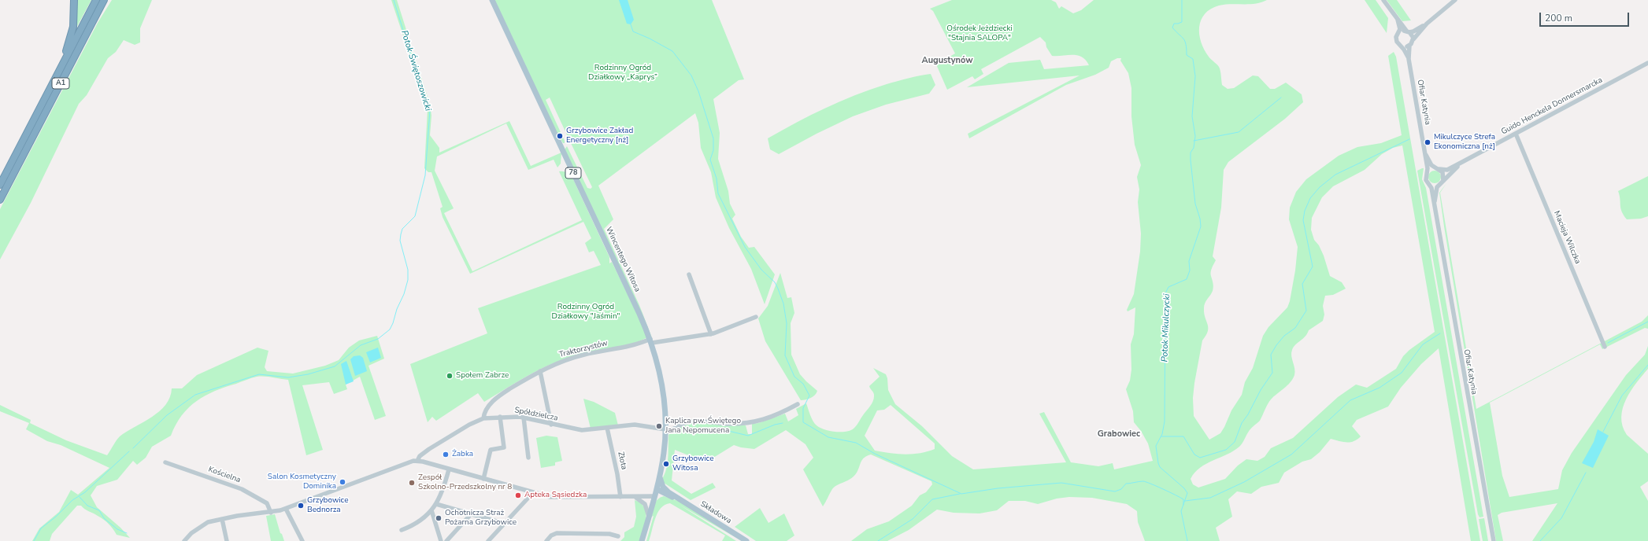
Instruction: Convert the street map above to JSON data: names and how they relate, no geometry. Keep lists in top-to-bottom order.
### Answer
{
  "streets": {
    "highway": ["A1"],
    "main road": ["78", "Wincentego Witosa", "Składowa"],
    "street": [
      "Ofiar Katynia",
      "Guido Henckela Donnersmarcka",
      "Macieja Wilczka",
      "Traktorzystów",
      "Spółdzielcza",
      "Złota",
      "Kościelna"
    ]
  },
  "crossings": [
    ["Ofiar Katynia", "Guido Henckela Donnersmarcka"],
    ["Guido Henckela Donnersmarcka", "Macieja Wilczka"],
    ["Wincentego Witosa", "Traktorzystów"],
    ["Wincentego Witosa", "Spółdzielcza"],
    ["Wincentego Witosa", "Składowa"],
    ["Traktorzystów", "Spółdzielcza"],
    ["Spółdzielcza", "Złota"]
  ],
  "districts": ["Augustynów", "Grabowiec"],
  "water": ["Potok Świętoszowicki", "Potok Mikulczycki"],
  "parks": ["Ośrodek Jeżdziecki \"Stajnia SALOPA\"", "Rodzinny Ogród Działkowy „Kaprys”", "Rodzinny Ogród Działkowy \"Jaśmin\""],
  "places": [
    "Grzybowice Zakład Energetyczny [nż]",
    "Mikulczyce Strefa Ekonomiczna [nż]",
    "Społem Zabrze",
    "Kaplica pw. Świętego Jana Nepomucena",
    "Żabka",
    "Grzybowice Witosa",
    "Salon Kosmetyczny Dominika",
    "Zespół Szkolno-Przedszkolny nr 8",
    "Apteka Sąsiedzka",
    "Grzybowice Bednorza",
    "Ochotnicza Straż Pożarna Grzybowice"
  ],
  "scale_bar": "200 m"
}
